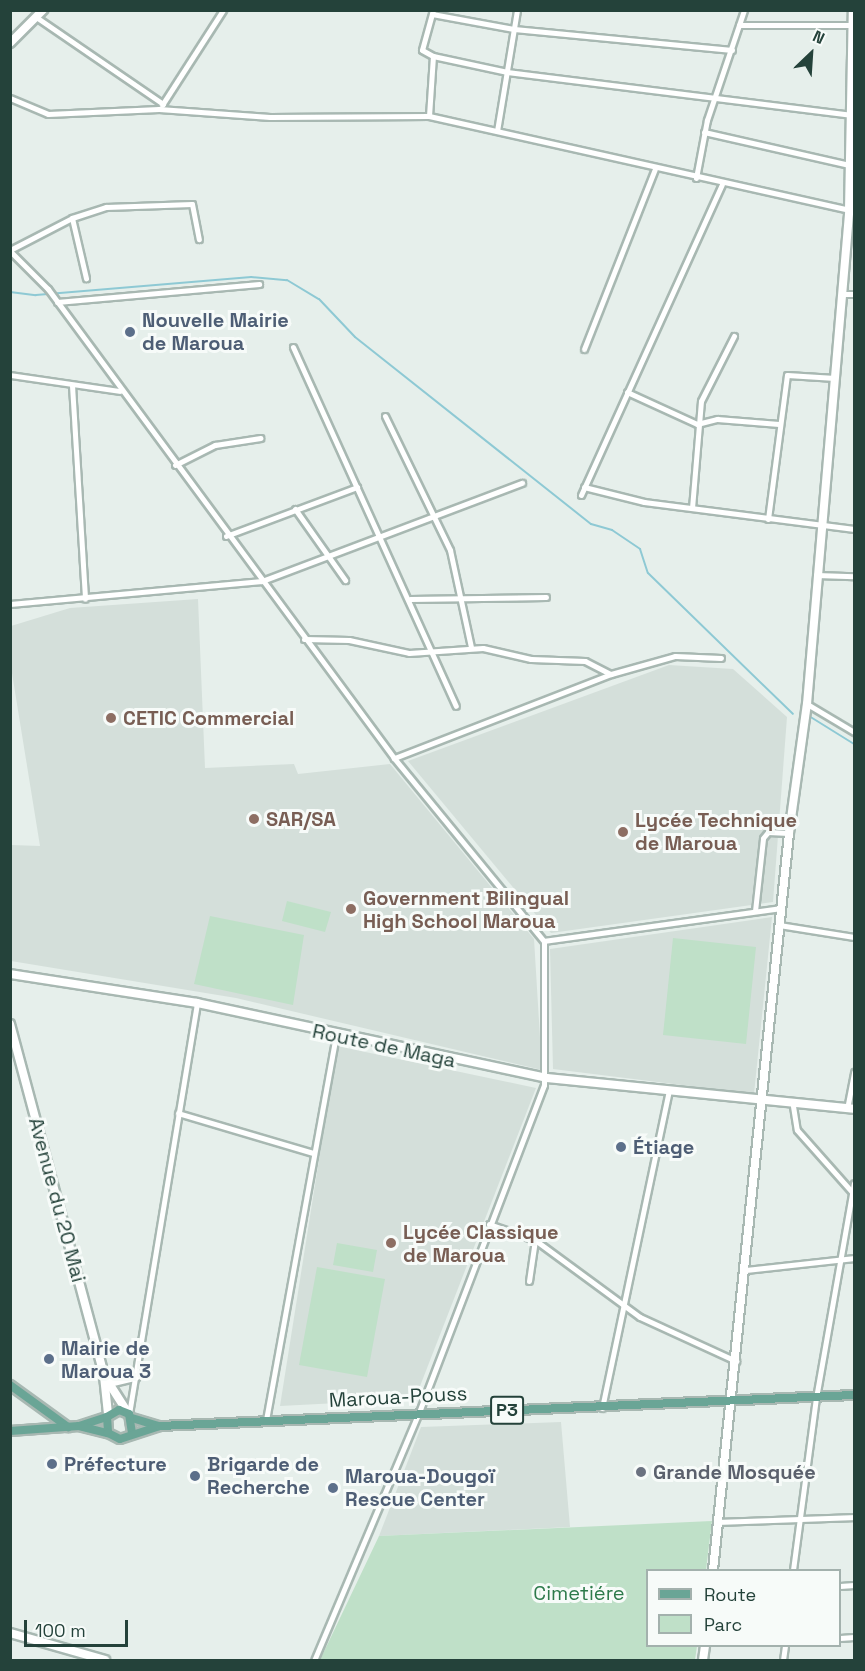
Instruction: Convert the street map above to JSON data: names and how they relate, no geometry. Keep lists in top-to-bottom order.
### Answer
{
  "streets": {
    "main road": [
      "Route de Maga",
      "Avenue du 20 Mai",
      "Maroua-Pouss",
      "P3"
    ]
  },
  "parks": ["Cimetiére"],
  "places": [
    "Nouvelle Mairie de Maroua",
    "CETIC Commercial",
    "SAR/SA",
    "Lycée Technique de Maroua",
    "Government Bilingual High School Maroua",
    "Étiage",
    "Lycée Classique de Maroua",
    "Mairie de Maroua 3",
    "Préfecture",
    "Grande Mosquée",
    "Brigarde de Recherche",
    "Maroua-Dougoï Rescue Center"
  ],
  "legend": ["Route", "Parc"],
  "scale_bar": "100 m",
  "north": "top right"
}
